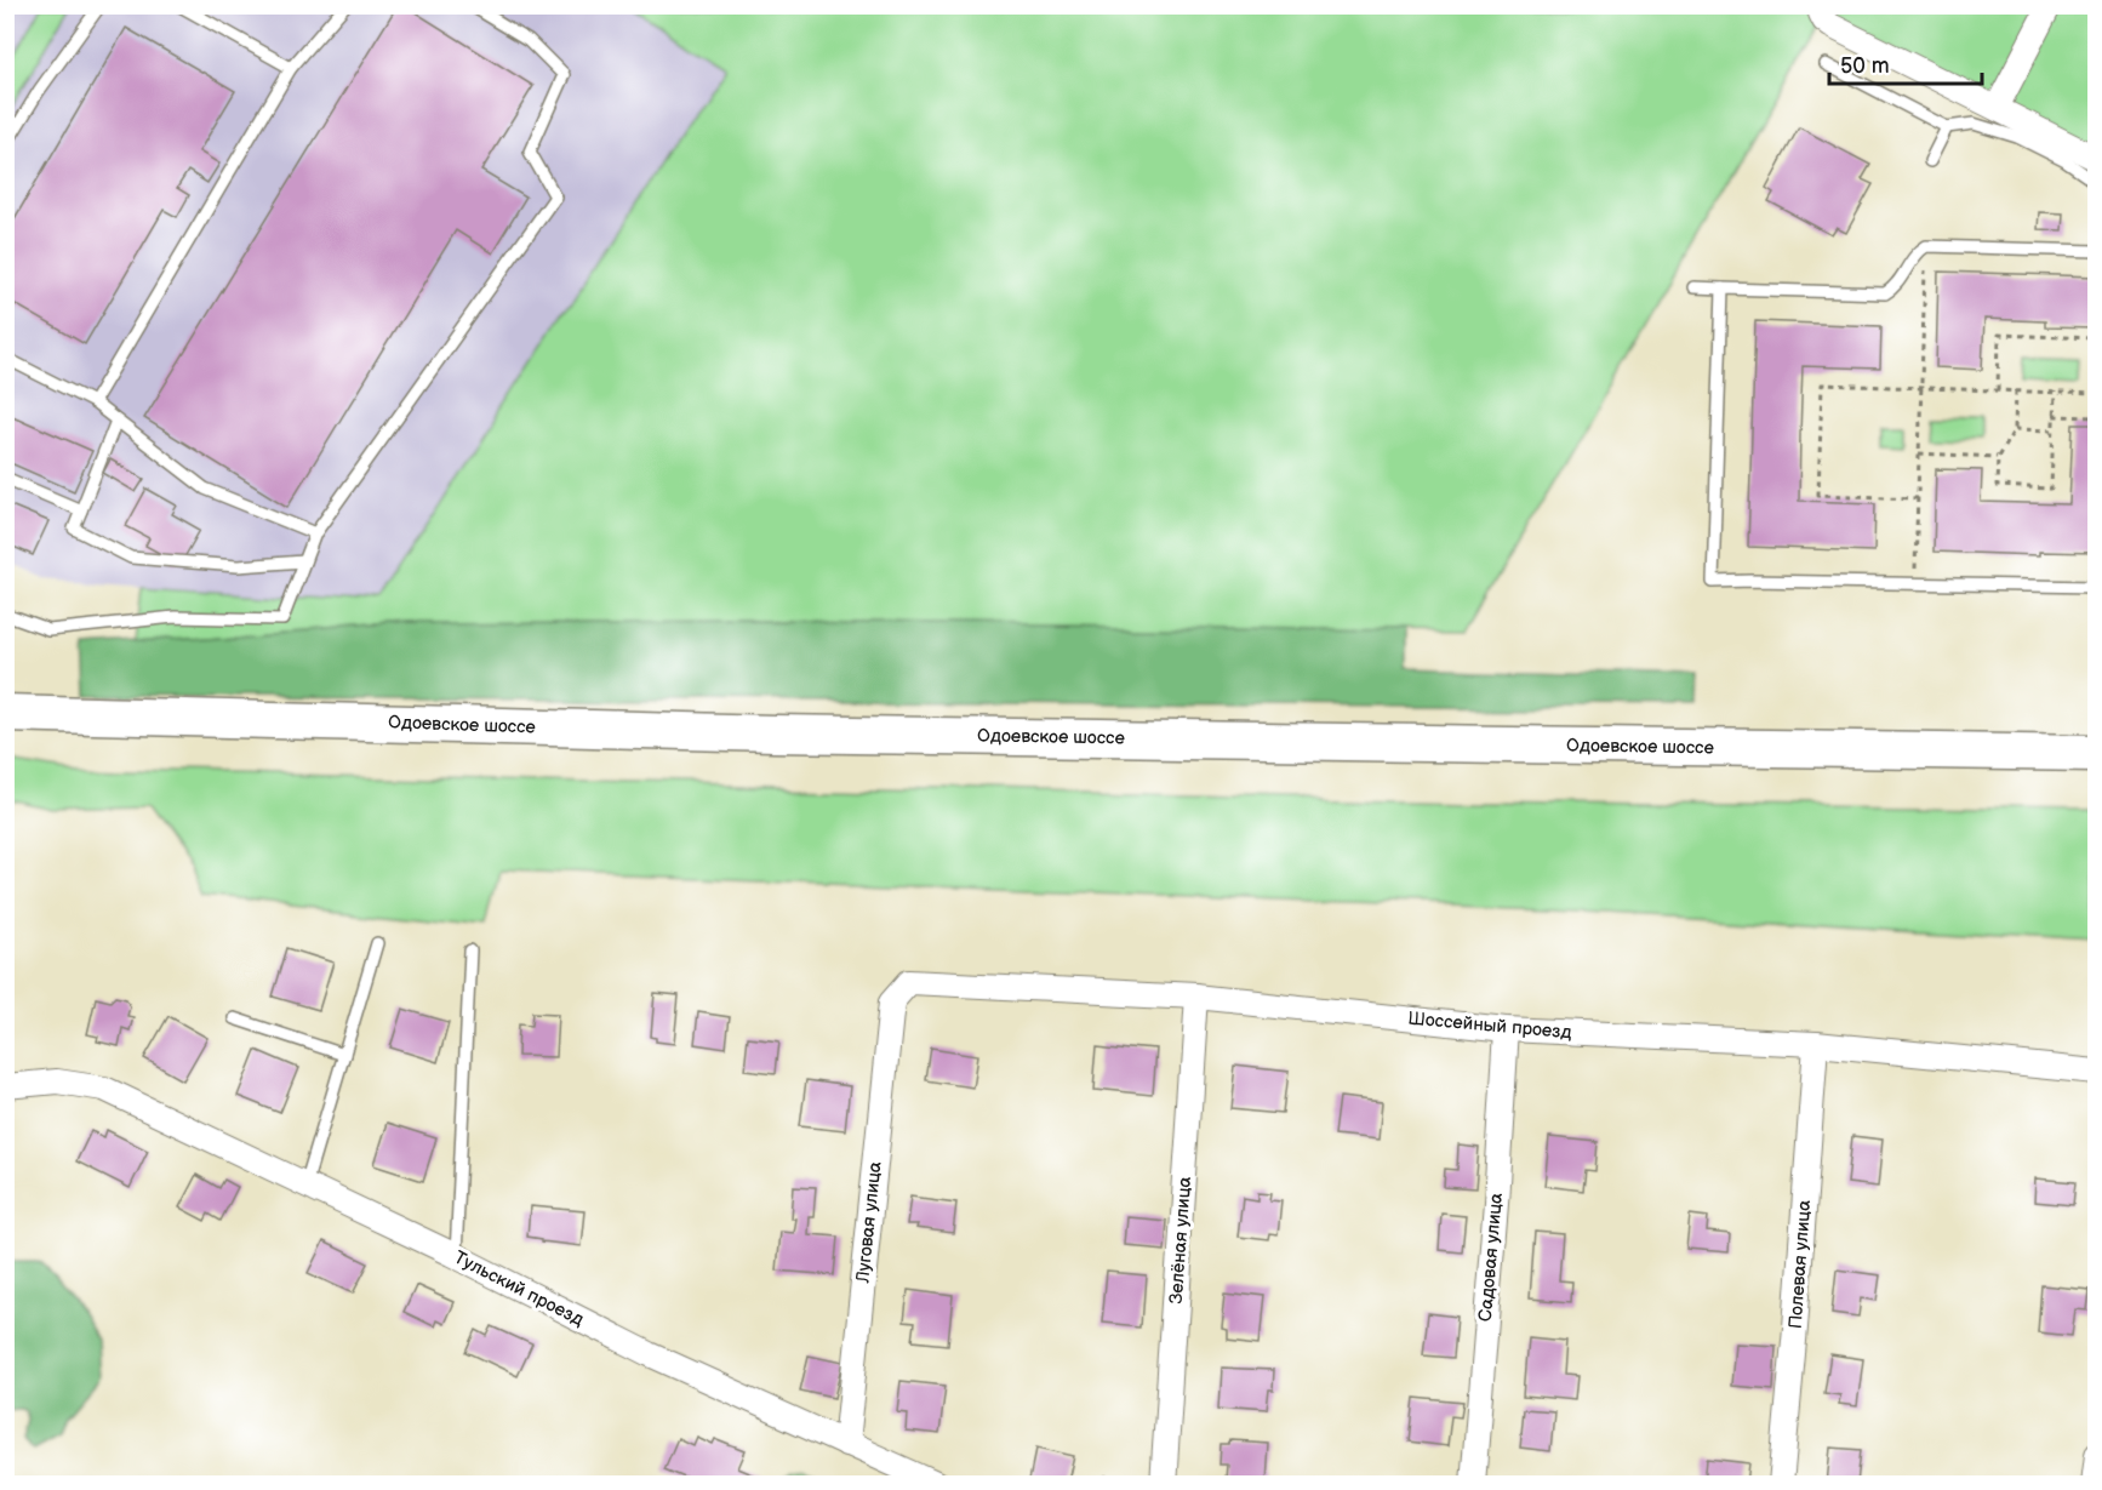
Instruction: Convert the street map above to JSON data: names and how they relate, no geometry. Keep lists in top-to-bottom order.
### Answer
{
  "streets": {
    "main road": ["Одоевское шоссе"],
    "street": [
      "Шоссейный проезд",
      "Луговая улица",
      "Зелёная улица",
      "Садовая улица",
      "Полевая улица",
      "Тульский проезд"
    ]
  },
  "crossings": [
    ["Шоссейный проезд", "Луговая улица"],
    ["Шоссейный проезд", "Зелёная улица"],
    ["Шоссейный проезд", "Садовая улица"],
    ["Шоссейный проезд", "Полевая улица"],
    ["Луговая улица", "Тульский проезд"]
  ],
  "scale_bar": "50 m"
}
